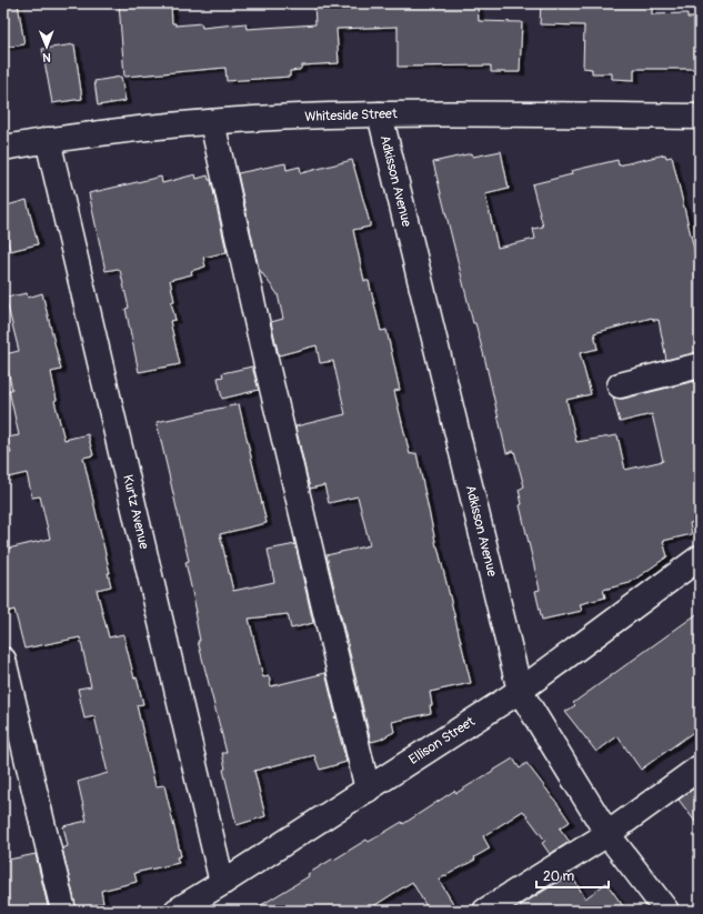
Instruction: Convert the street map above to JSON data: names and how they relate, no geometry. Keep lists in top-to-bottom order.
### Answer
{
  "streets": {
    "street": [
      "Whiteside Street",
      "Adkisson Avenue",
      "Kurtz Avenue",
      "Ellison Street"
    ]
  },
  "crossings": [
    ["Whiteside Street", "Adkisson Avenue"],
    ["Whiteside Street", "Kurtz Avenue"],
    ["Adkisson Avenue", "Ellison Street"],
    ["Kurtz Avenue", "Ellison Street"]
  ],
  "scale_bar": "20 m",
  "north": "bottom"
}
